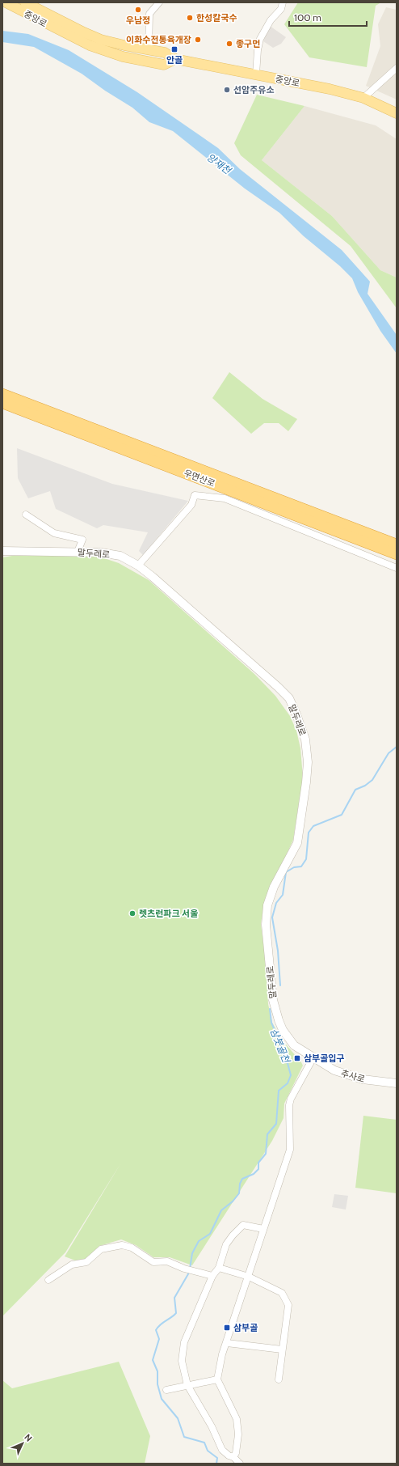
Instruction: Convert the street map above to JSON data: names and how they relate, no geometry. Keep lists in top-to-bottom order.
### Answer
{
  "streets": {
    "highway": ["우면산로"],
    "main road": ["중앙로"],
    "street": ["말두레로", "추사로"]
  },
  "crossings": [
    ["말두레로", "추사로"]
  ],
  "water": ["양재천", "삼붓골천"],
  "places": {
    "other": [
      "우남정",
      "한성칼국수",
      "이화수전통육개장",
      "좋구먼",
      "선암주유소",
      "렛츠런파크 서울"
    ],
    "transit": ["안골", "삼부골입구", "삼부골"]
  },
  "scale_bar": "100 m",
  "north": "top right"
}
